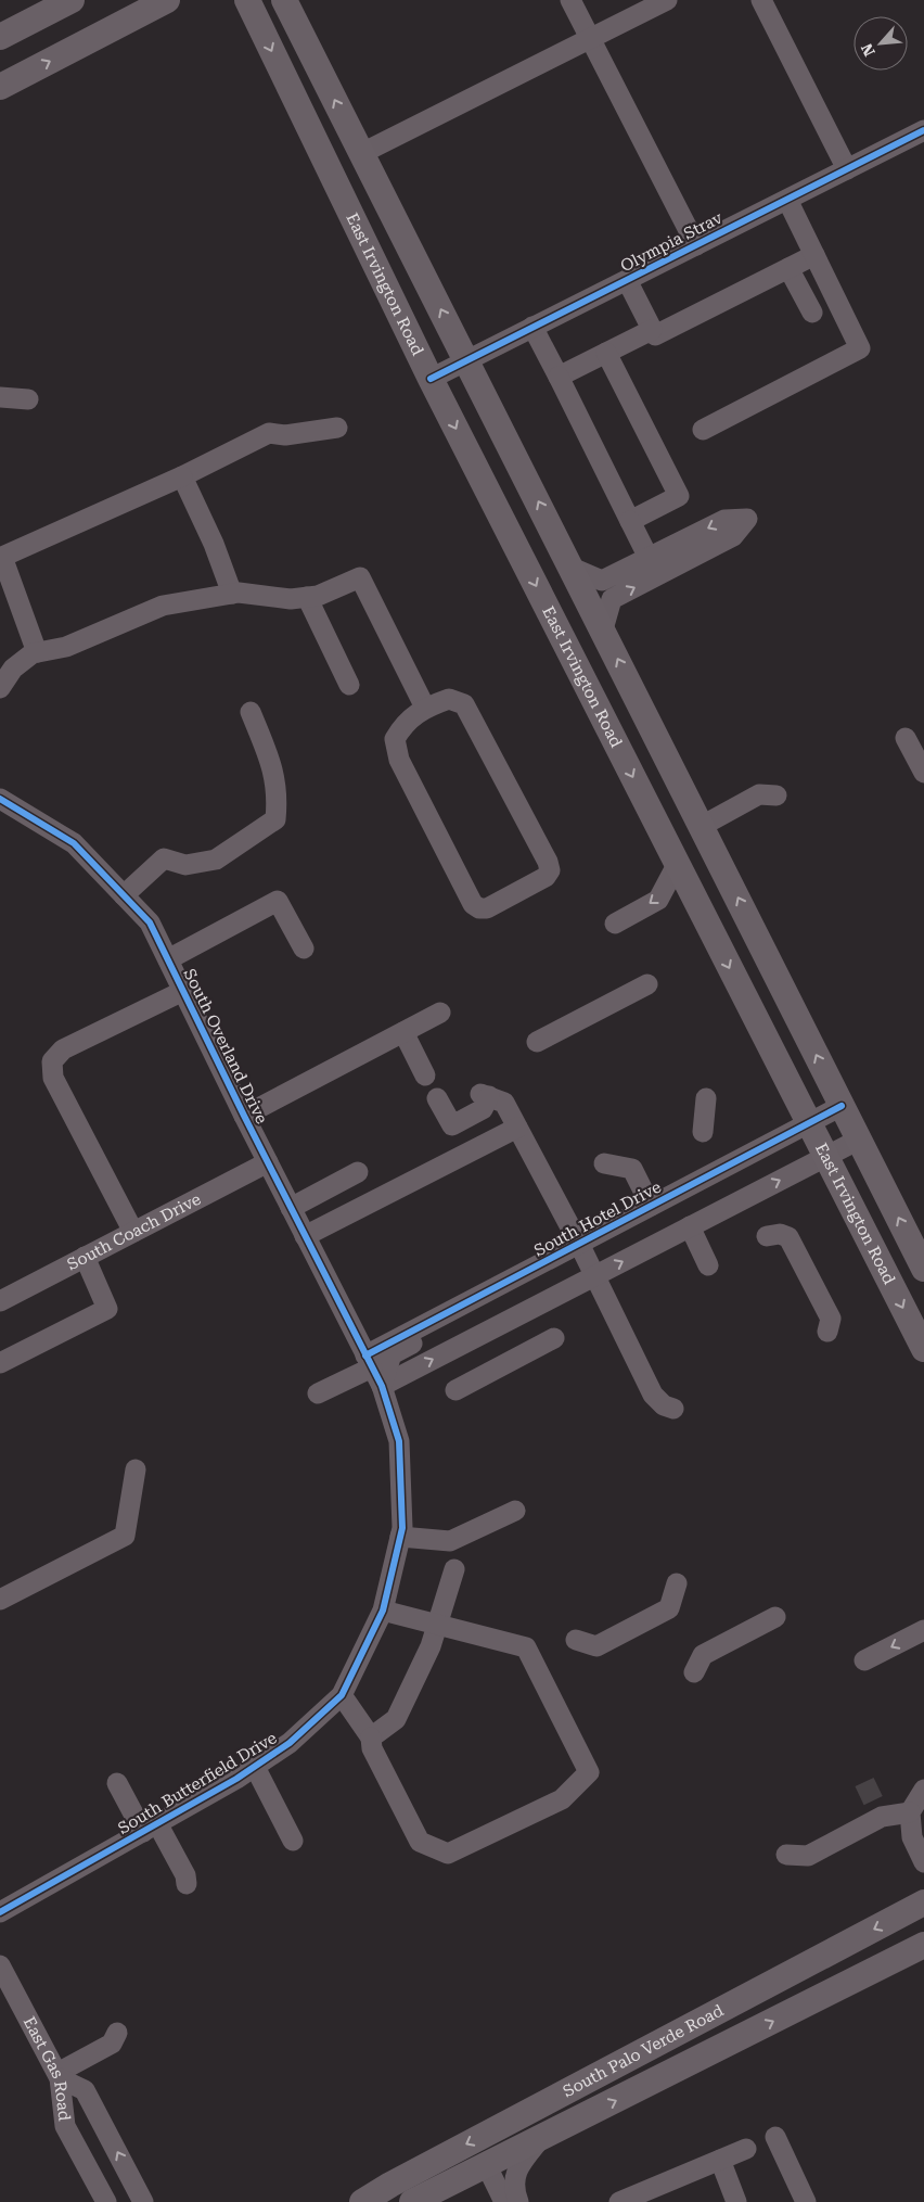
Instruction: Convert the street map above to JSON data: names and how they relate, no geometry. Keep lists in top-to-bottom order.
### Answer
{
  "streets": {
    "main road": ["East Irvington Road", "South Palo Verde Road"],
    "street": [
      "Olympia Strav",
      "South Overland Drive",
      "South Hotel Drive",
      "South Coach Drive",
      "South Butterfield Drive",
      "East Gas Road"
    ]
  },
  "crossings": [
    ["Olympia Strav", "East Irvington Road"],
    ["East Irvington Road", "South Hotel Drive"],
    ["South Overland Drive", "South Hotel Drive"],
    ["South Overland Drive", "South Coach Drive"],
    ["South Overland Drive", "South Butterfield Drive"],
    ["South Hotel Drive", "South Butterfield Drive"]
  ],
  "north": "bottom left"
}
